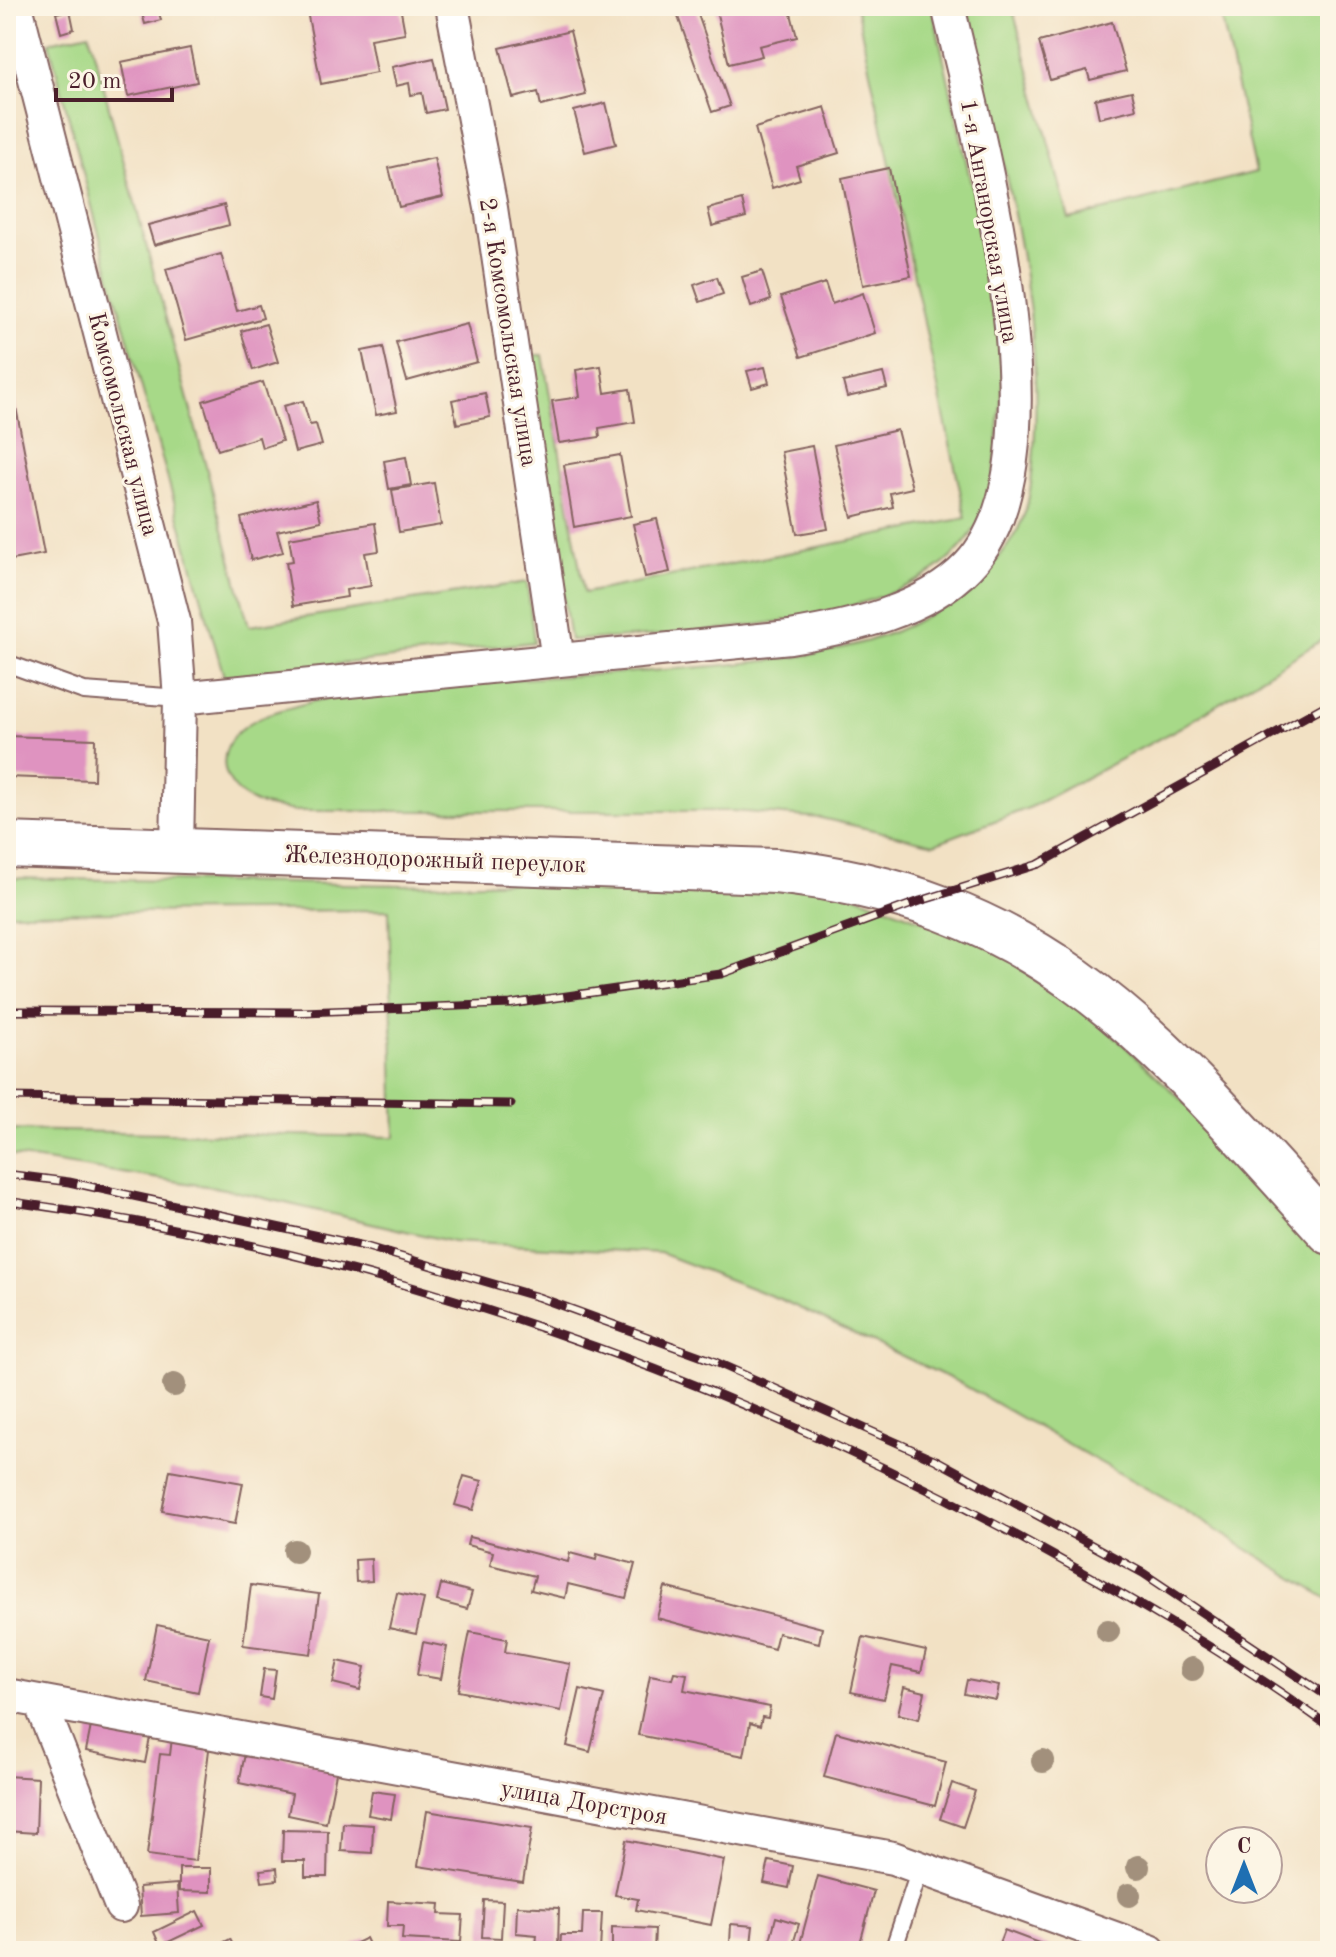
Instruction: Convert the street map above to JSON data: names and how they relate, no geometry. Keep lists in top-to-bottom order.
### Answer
{
  "streets": {
    "street": [
      "1-я Анганорская улица",
      "2-я Комсомольская улица",
      "Комсомольская улица",
      "Железнодорожный переулок",
      "улица Дорстроя"
    ]
  },
  "crossings": [
    ["1-я Анганорская улица", "2-я Комсомольская улица"],
    ["1-я Анганорская улица", "Комсомольская улица"],
    ["Комсомольская улица", "Железнодорожный переулок"]
  ],
  "scale_bar": "20 m",
  "north": "top"
}
